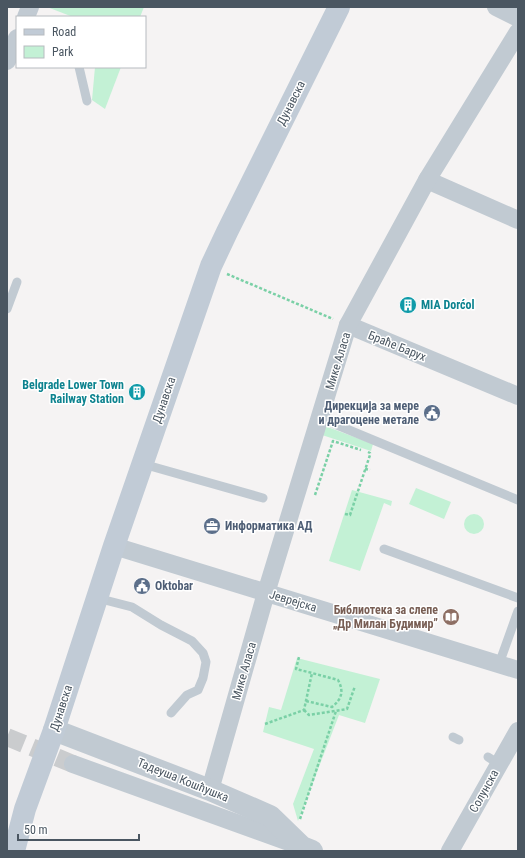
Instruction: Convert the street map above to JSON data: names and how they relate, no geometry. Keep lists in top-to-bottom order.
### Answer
{
  "streets": {
    "main road": ["Дунавска"],
    "street": [
      "Браће Барух",
      "Мике Аласа",
      "Јеврејска",
      "Тадеуша Кошћушка",
      "Солунска"
    ]
  },
  "crossings": [
    ["Дунавска", "Јеврејска"],
    ["Дунавска", "Тадеуша Кошћушка"],
    ["Браће Барух", "Мике Аласа"],
    ["Мике Аласа", "Јеврејска"],
    ["Мике Аласа", "Тадеуша Кошћушка"]
  ],
  "places": {
    "building": ["MIA Dorćol", "Belgrade Lower Town Railway Station"],
    "public building": ["Дирекција за мере и драгоцене метале", "Oktobar"],
    "office": ["Информатика АД"],
    "library": ["Библиотека за слепе „Др Милан Будимир”"]
  },
  "legend": ["Road", "Park"],
  "scale_bar": "50 m"
}
